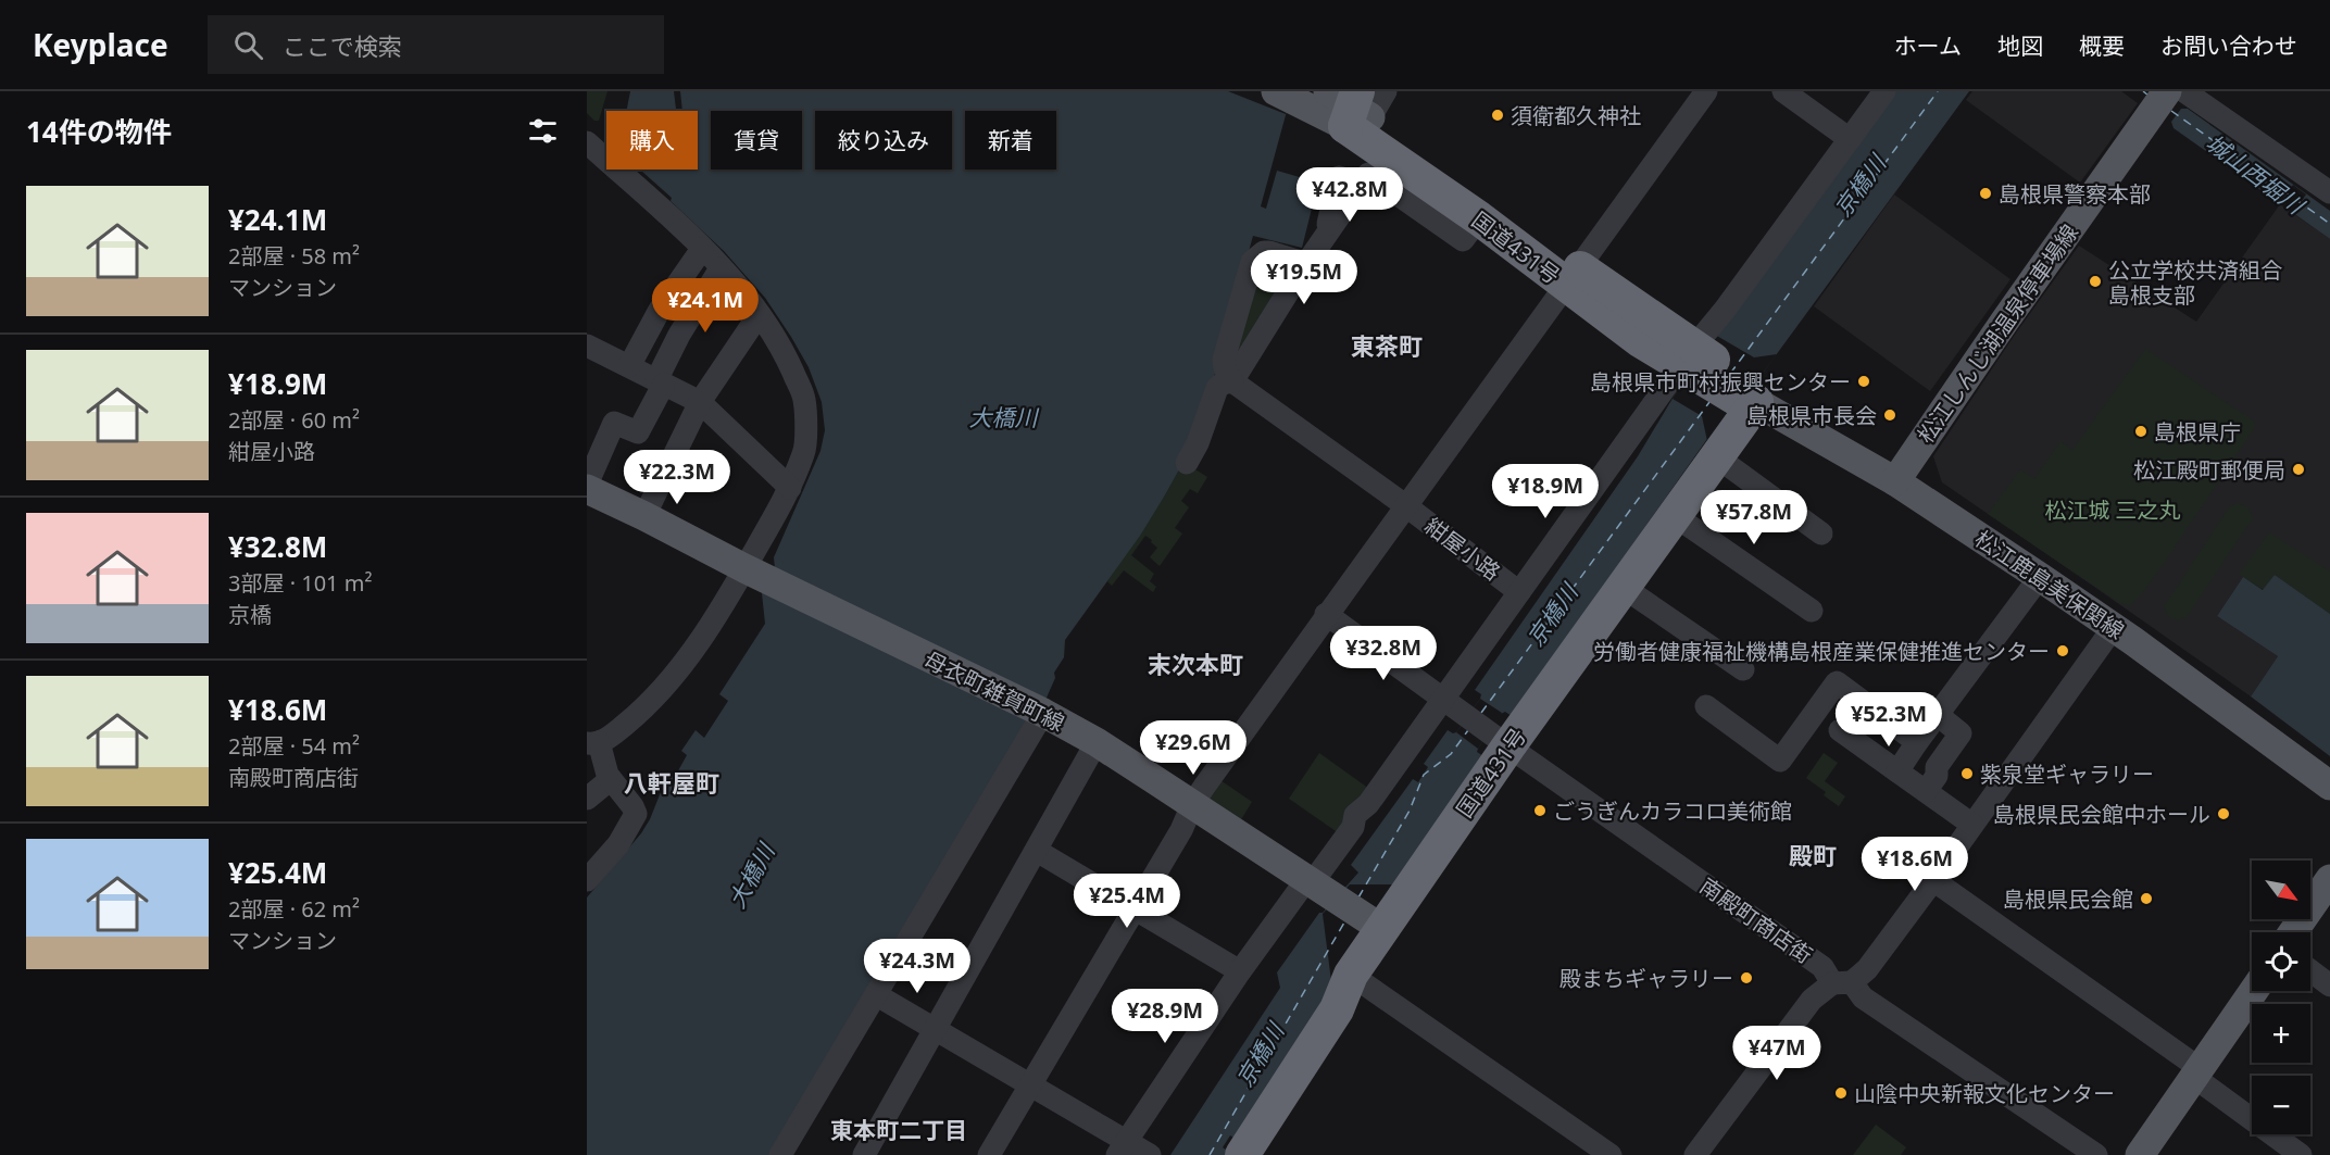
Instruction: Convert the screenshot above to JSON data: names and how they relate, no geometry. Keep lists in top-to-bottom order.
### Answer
{
  "streets": {
    "highway": ["国道431号"],
    "main road": ["松江しんじ湖温泉停車場線", "松江鹿島美保関線", "母衣町雑賀町線"],
    "street": ["紺屋小路", "南殿町商店街"]
  },
  "crossings": [
    ["国道431号", "松江鹿島美保関線"],
    ["国道431号", "母衣町雑賀町線"],
    ["国道431号", "南殿町商店街"],
    ["松江しんじ湖温泉停車場線", "松江鹿島美保関線"]
  ],
  "districts": [
    "東茶町",
    "末次本町",
    "八軒屋町",
    "殿町",
    "東本町二丁目"
  ],
  "water": ["城山西堀川", "京橋川", "大橋川"],
  "parks": ["松江城 三之丸"],
  "places": [
    "須衛都久神社",
    "島根県警察本部",
    "公立学校共済組合 島根支部",
    "島根県市町村振興センター",
    "島根県市長会",
    "島根県庁",
    "松江殿町郵便局",
    "労働者健康福祉機構島根産業保健推進センター",
    "紫泉堂ギャラリー",
    "ごうぎんカラコロ美術館",
    "島根県民会館中ホール",
    "島根県民会館",
    "殿まちギャラリー",
    "山陰中央新報文化センター"
  ],
  "north": "bottom right",
  "page": {
    "header": "Keyplace",
    "search": "ここで検索",
    "nav": [
      "ホーム",
      "地図",
      "概要",
      "お問い合わせ"
    ],
    "heading": "14件の物件",
    "chip": [
      "購入",
      "賃貸",
      "絞り込み",
      "新着"
    ],
    "price": [
      "¥42.8M",
      "¥19.5M",
      "¥24.1M",
      "¥22.3M",
      "¥18.9M",
      "¥57.8M",
      "¥32.8M",
      "¥52.3M",
      "¥29.6M",
      "¥18.6M",
      "¥25.4M",
      "¥24.3M",
      "¥28.9M",
      "¥47M"
    ],
    "list": [
      {
        "name": "¥24.1M",
        "note": "2部屋 · 58 m² · マンション"
      },
      {
        "name": "¥18.9M",
        "note": "2部屋 · 60 m² · 紺屋小路"
      },
      {
        "name": "¥32.8M",
        "note": "3部屋 · 101 m² · 京橋"
      },
      {
        "name": "¥18.6M",
        "note": "2部屋 · 54 m² · 南殿町商店街"
      },
      {
        "name": "¥25.4M",
        "note": "2部屋 · 62 m² · マンション"
      }
    ],
    "map_buttons": ["+", "−"]
  }
}
